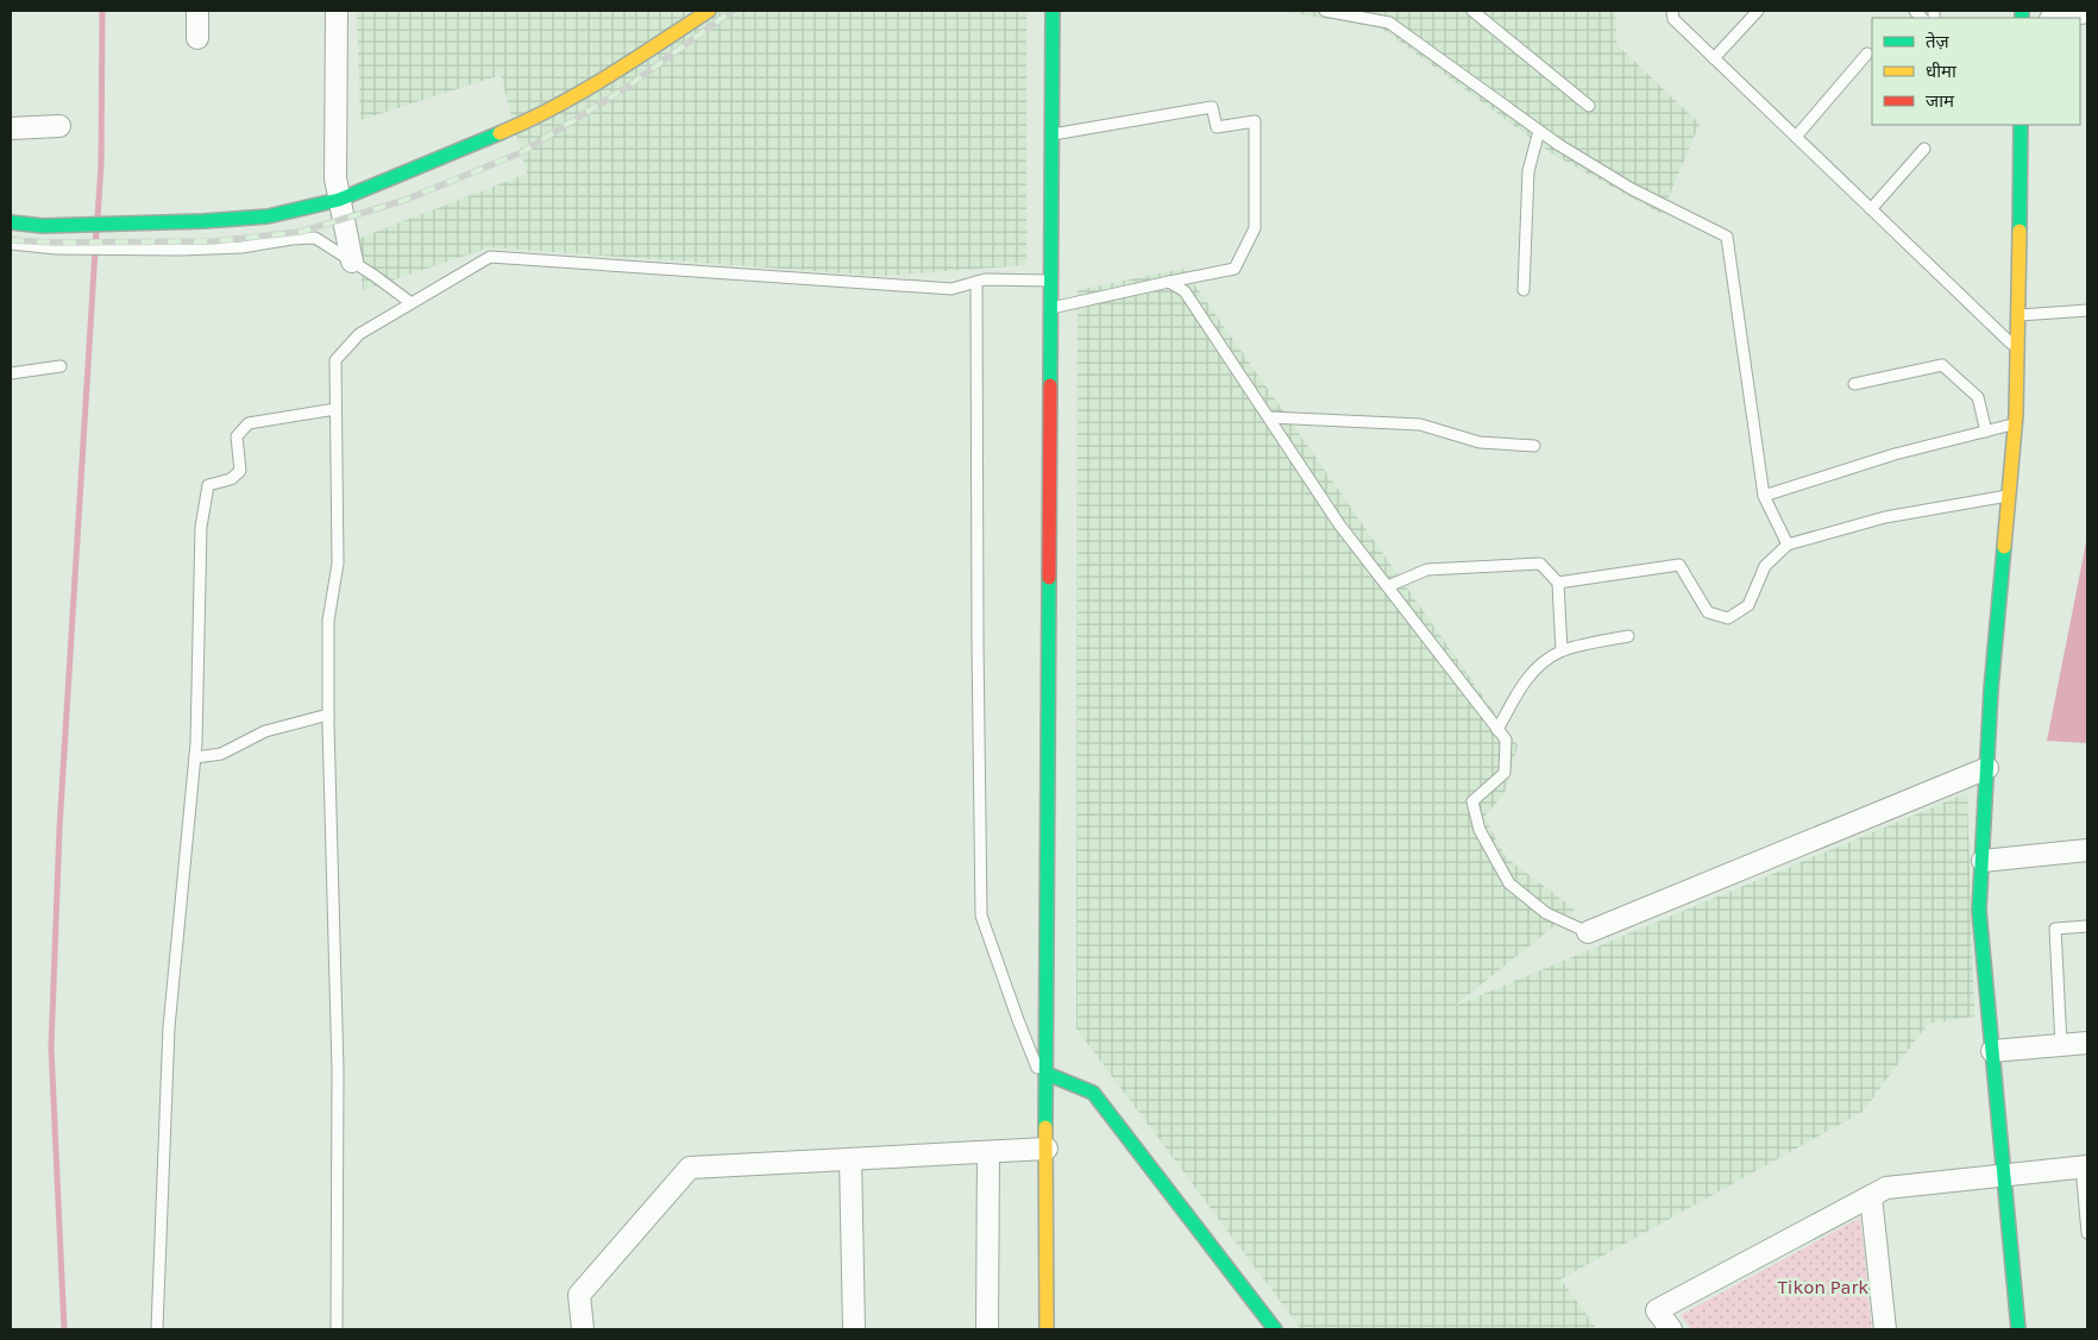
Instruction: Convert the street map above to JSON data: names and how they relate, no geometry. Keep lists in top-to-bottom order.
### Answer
{
  "parks": ["Tikon Park"],
  "legend": ["तेज़", "धीमा", "जाम"]
}
